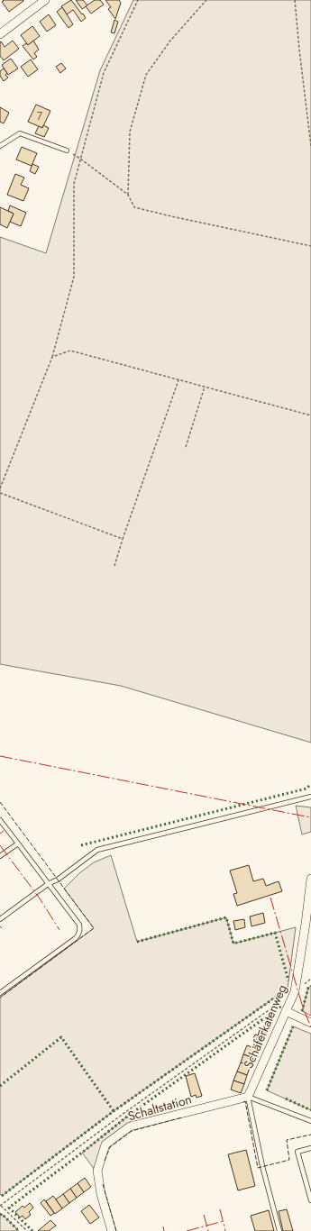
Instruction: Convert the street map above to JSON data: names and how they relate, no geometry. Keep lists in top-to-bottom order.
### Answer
{
  "streets": {
    "street": ["Schäferkatenweg", "Schaltstation"]
  },
  "crossings": [
    ["Schäferkatenweg", "Schaltstation"]
  ],
  "house_numbers": ["7"]
}
